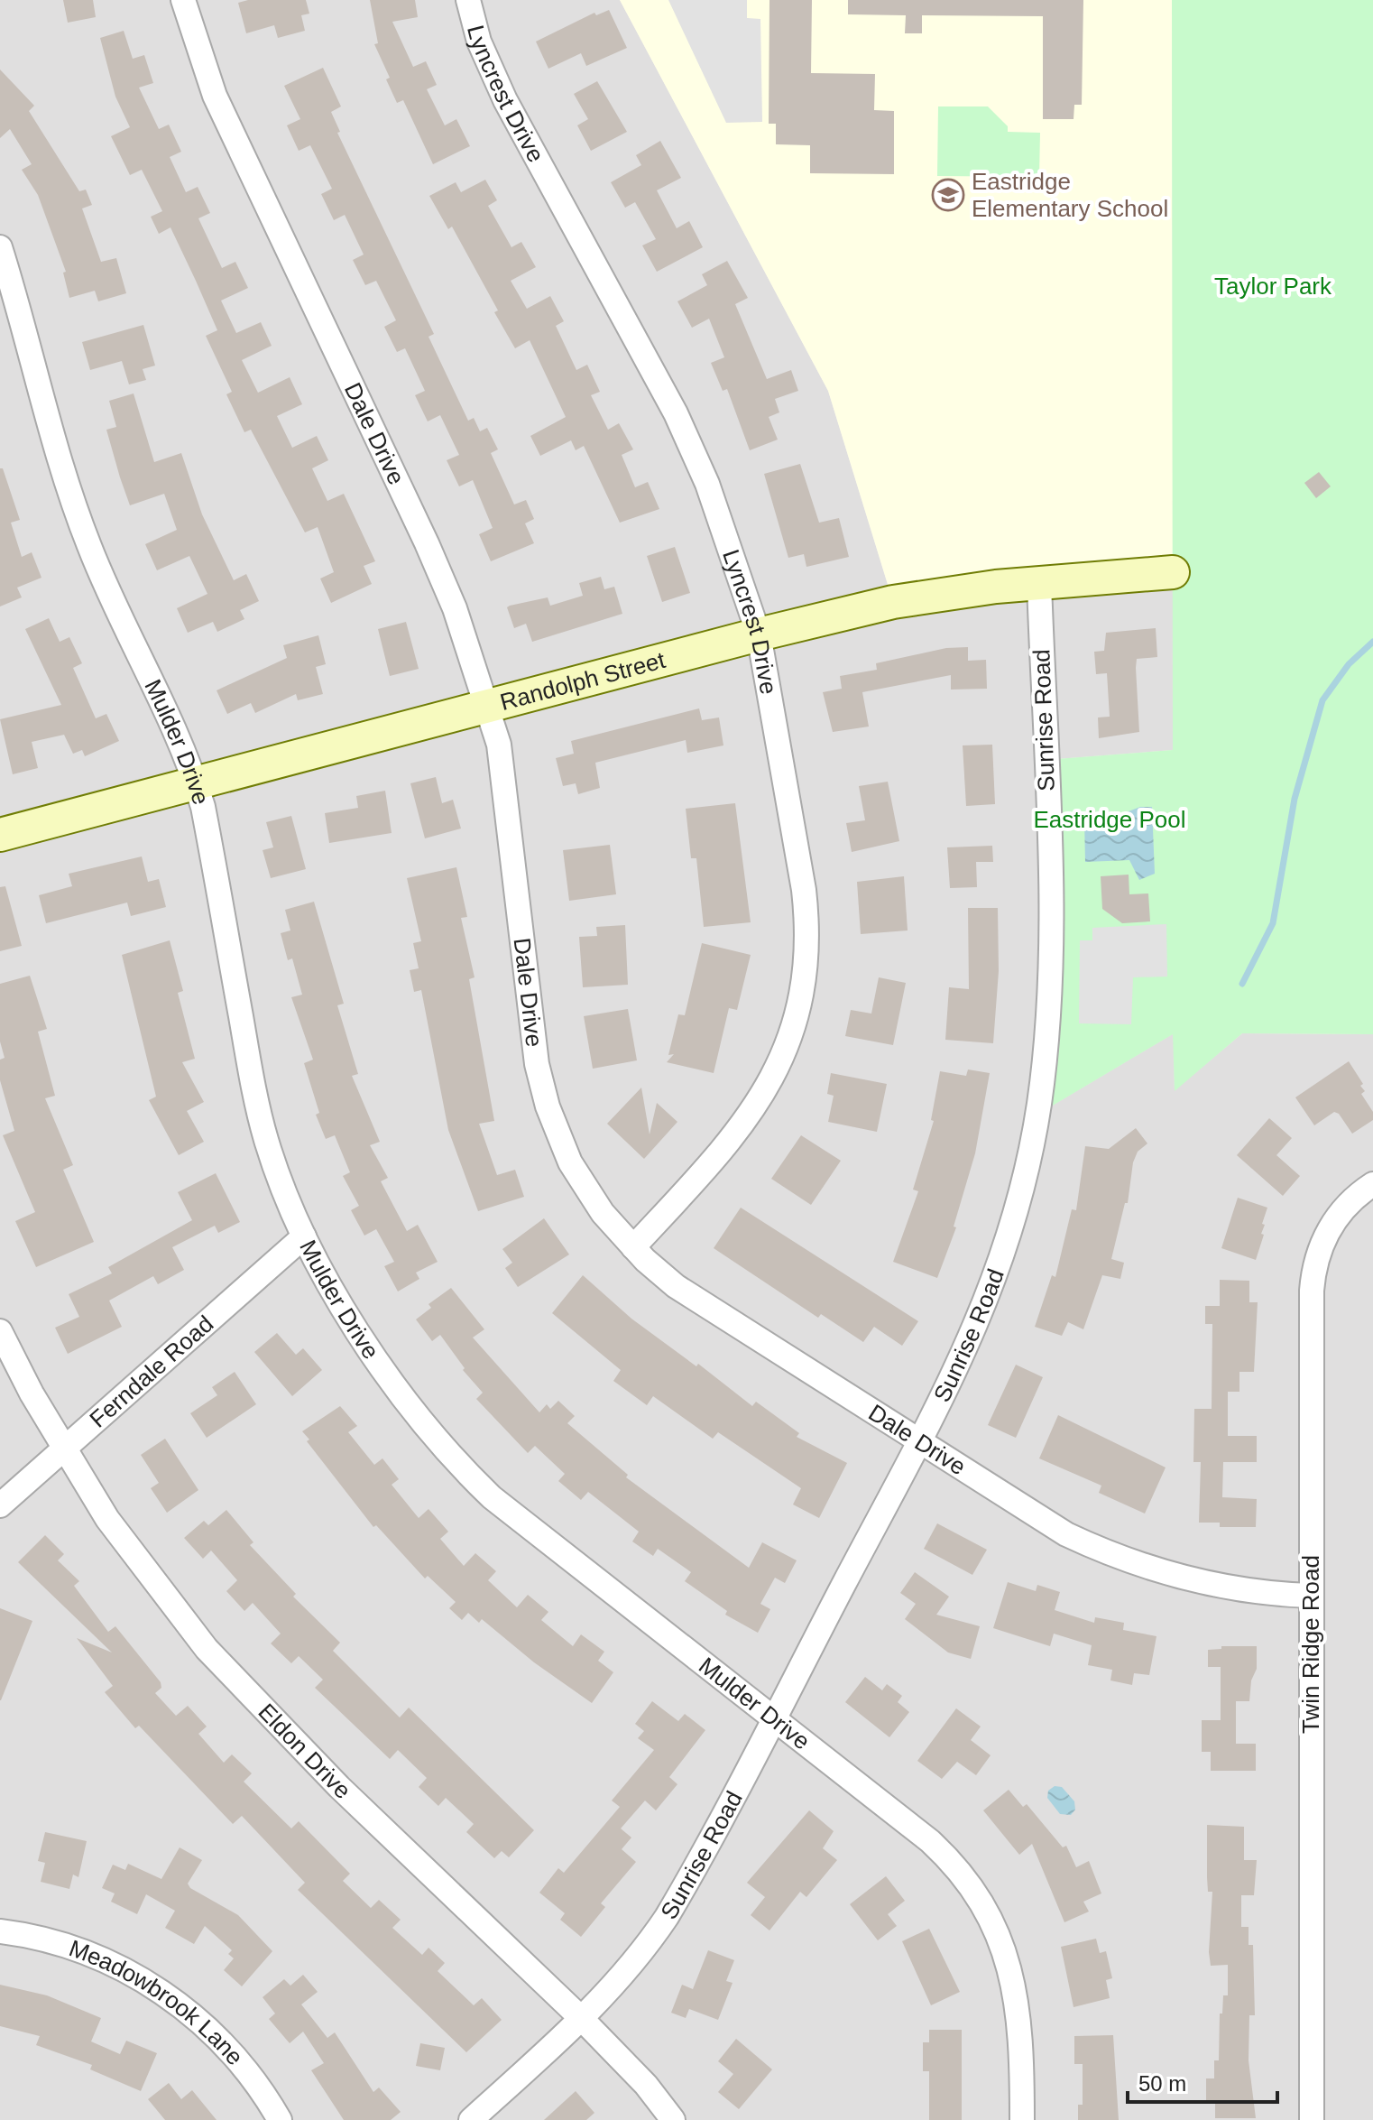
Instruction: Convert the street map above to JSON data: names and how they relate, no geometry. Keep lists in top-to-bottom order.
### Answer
{
  "streets": {
    "street": [
      "Lyncrest Drive",
      "Dale Drive",
      "Randolph Street",
      "Sunrise Road",
      "Mulder Drive",
      "Ferndale Road",
      "Twin Ridge Road",
      "Eldon Drive",
      "Meadowbrook Lane"
    ]
  },
  "crossings": [
    ["Lyncrest Drive", "Dale Drive"],
    ["Lyncrest Drive", "Randolph Street"],
    ["Dale Drive", "Randolph Street"],
    ["Dale Drive", "Sunrise Road"],
    ["Dale Drive", "Twin Ridge Road"],
    ["Randolph Street", "Sunrise Road"],
    ["Randolph Street", "Mulder Drive"],
    ["Sunrise Road", "Mulder Drive"],
    ["Sunrise Road", "Eldon Drive"],
    ["Mulder Drive", "Ferndale Road"],
    ["Ferndale Road", "Eldon Drive"]
  ],
  "parks": ["Taylor Park", "Eastridge Pool"],
  "places": {
    "school or university": ["Eastridge Elementary School"]
  },
  "scale_bar": "50 m"
}
